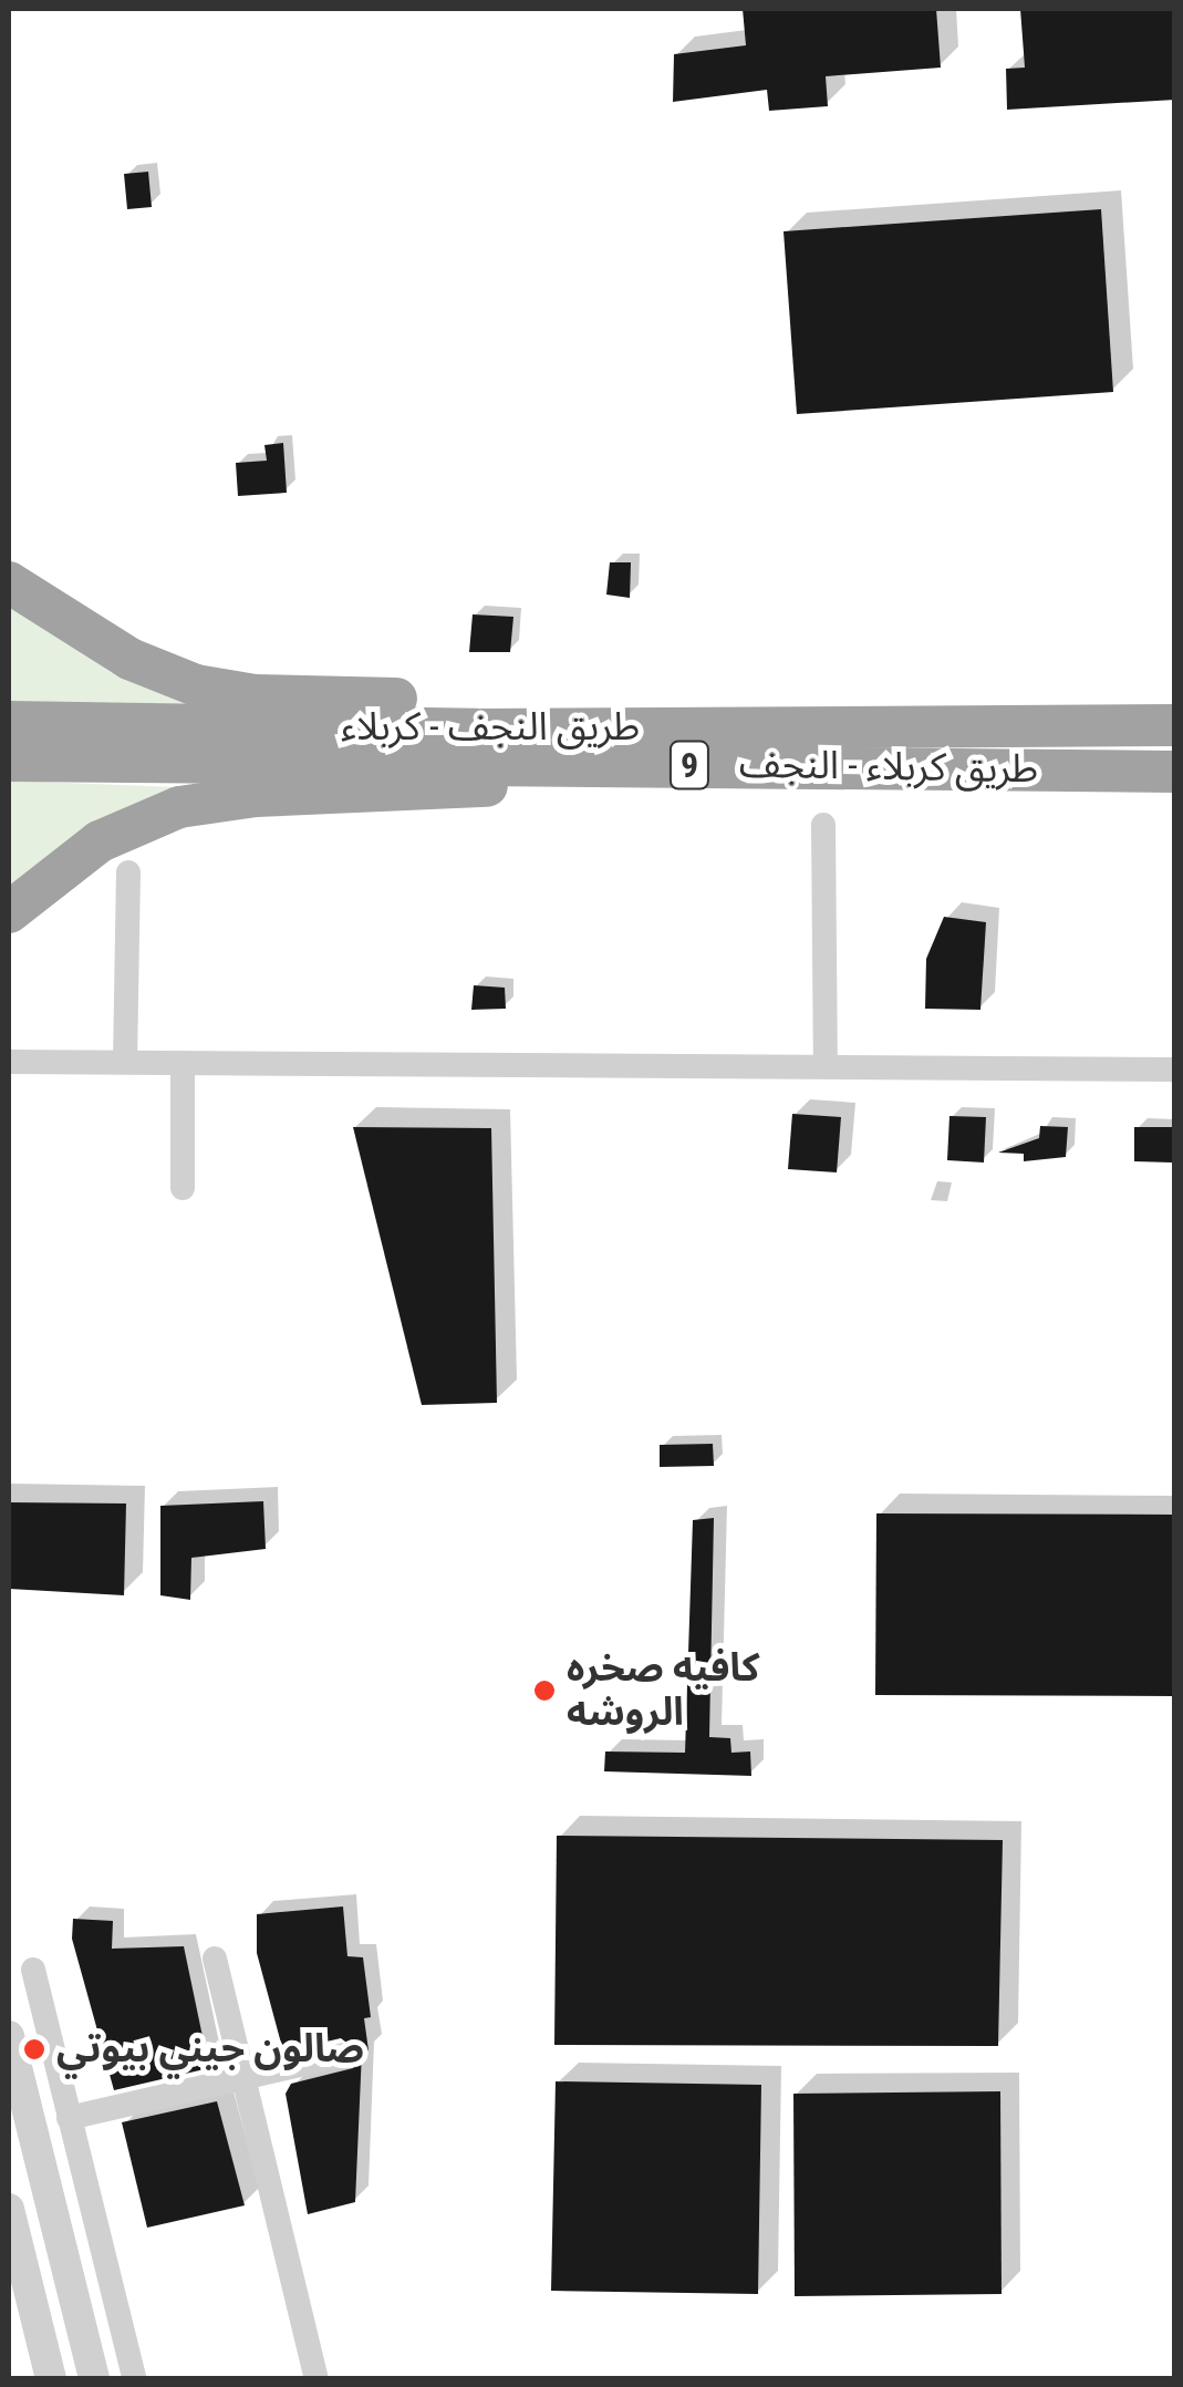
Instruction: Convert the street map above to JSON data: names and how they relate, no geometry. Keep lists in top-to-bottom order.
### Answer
{
  "streets": {
    "highway": ["طريق النجف - کربلاء", "9", "طريق کربلاء - النجف"]
  },
  "crossings": [
    ["طريق النجف - کربلاء", "9"],
    ["طريق النجف - کربلاء", "طريق کربلاء - النجف"]
  ],
  "places": ["كافيه صخره الروشه", "صالون جيني بيوتي"]
}
